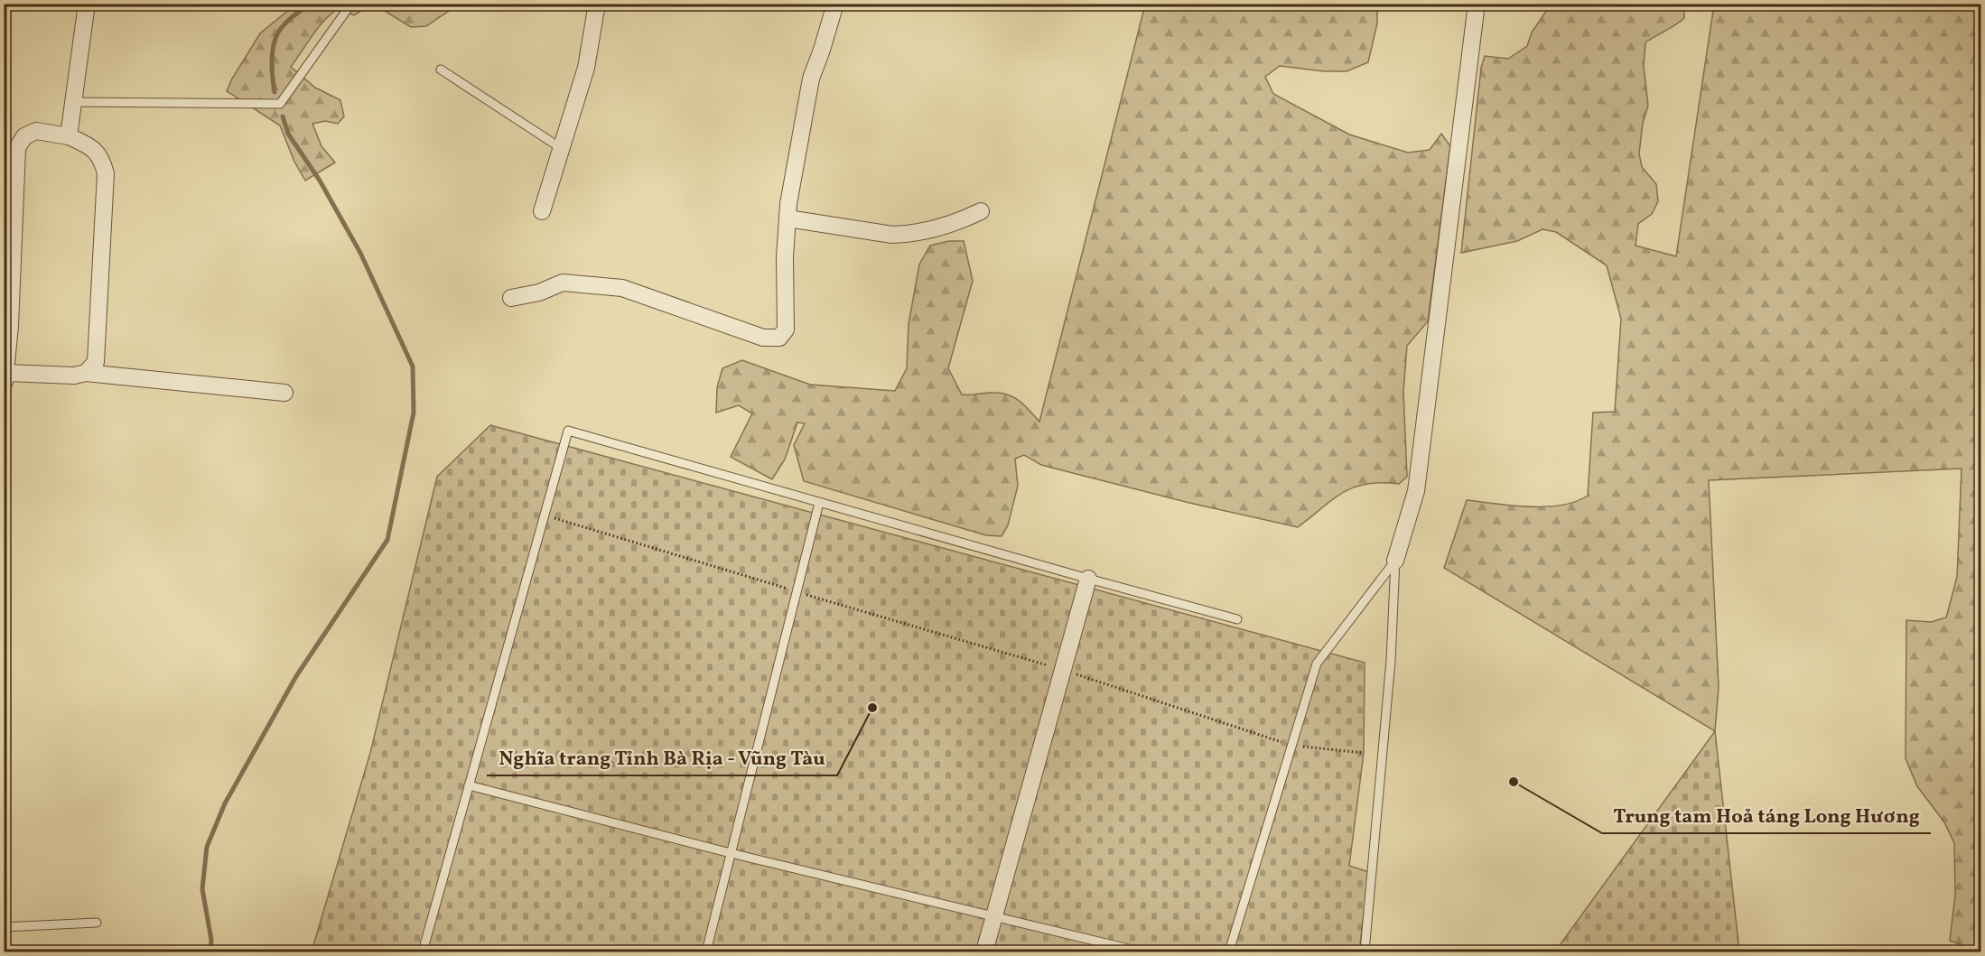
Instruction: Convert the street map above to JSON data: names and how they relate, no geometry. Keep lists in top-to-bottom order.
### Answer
{
  "places": ["Nghĩa trang Tỉnh Bà Rịa - Vũng Tàu", "Trung tam Hoả táng Long Hương"]
}
